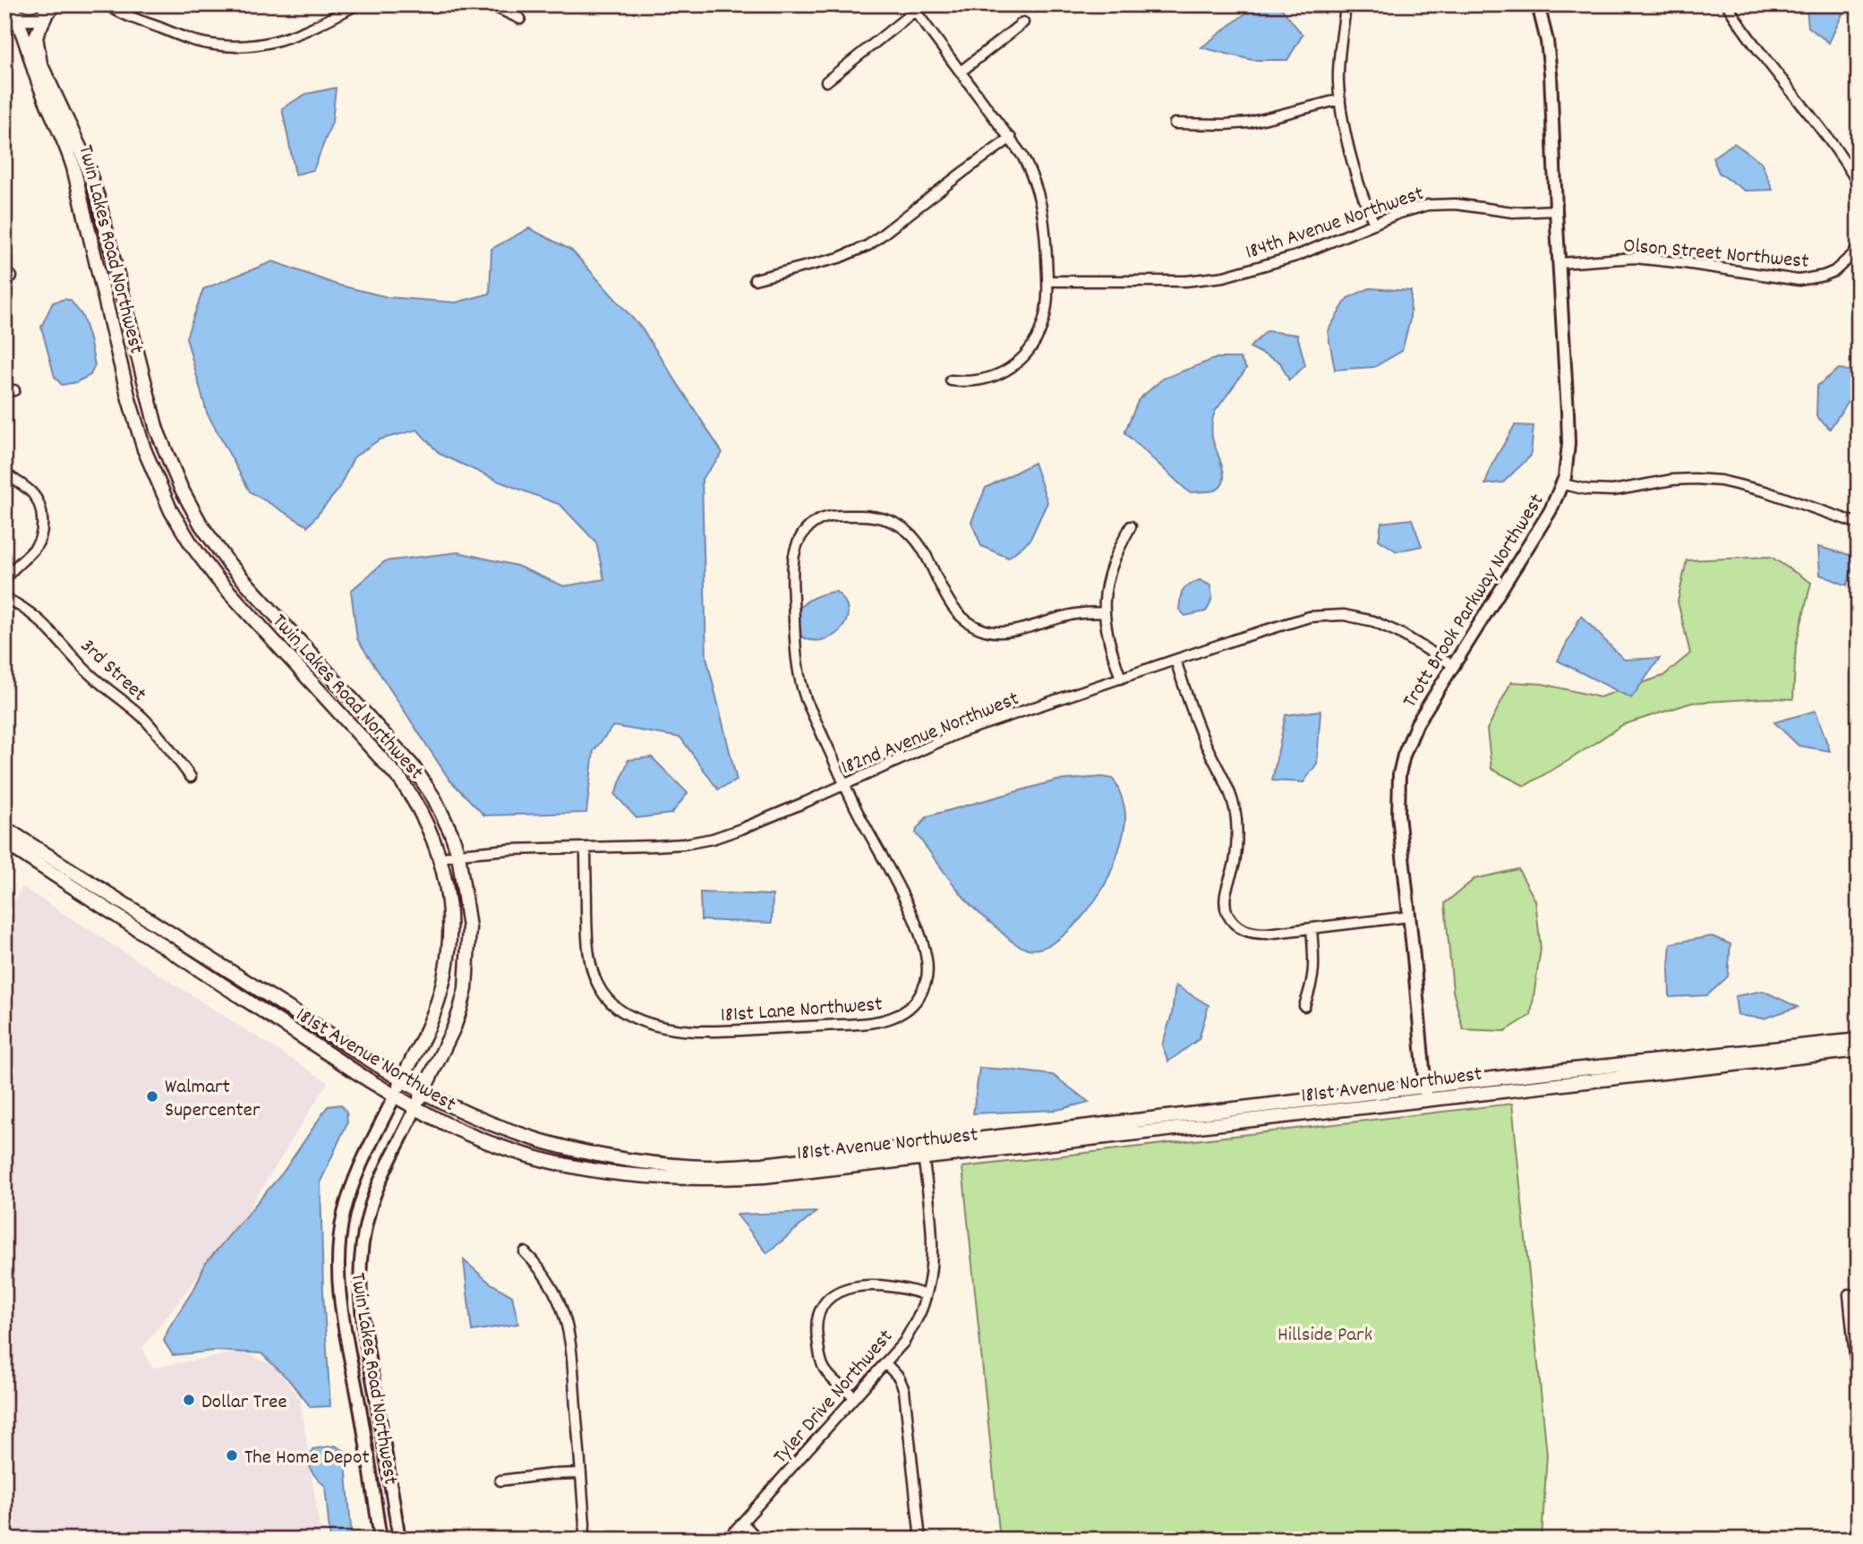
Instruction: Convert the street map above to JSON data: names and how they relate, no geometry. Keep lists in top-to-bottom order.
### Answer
{
  "streets": {
    "main road": ["Twin Lakes Road Northwest", "181st Avenue Northwest"],
    "street": [
      "184th Avenue Northwest",
      "Olson Street Northwest",
      "Trott Brook Parkway Northwest",
      "3rd Street",
      "182nd Avenue Northwest",
      "181st Lane Northwest",
      "Tyler Drive Northwest"
    ]
  },
  "crossings": [
    ["184th Avenue Northwest", "Trott Brook Parkway Northwest"],
    ["Twin Lakes Road Northwest", "182nd Avenue Northwest"],
    ["Twin Lakes Road Northwest", "181st Avenue Northwest"],
    ["Olson Street Northwest", "Trott Brook Parkway Northwest"],
    ["Trott Brook Parkway Northwest", "182nd Avenue Northwest"],
    ["Trott Brook Parkway Northwest", "181st Avenue Northwest"],
    ["182nd Avenue Northwest", "181st Lane Northwest"],
    ["181st Avenue Northwest", "Tyler Drive Northwest"]
  ],
  "parks": ["Hillside Park"],
  "places": ["Walmart Supercenter", "Dollar Tree", "The Home Depot"]
}
